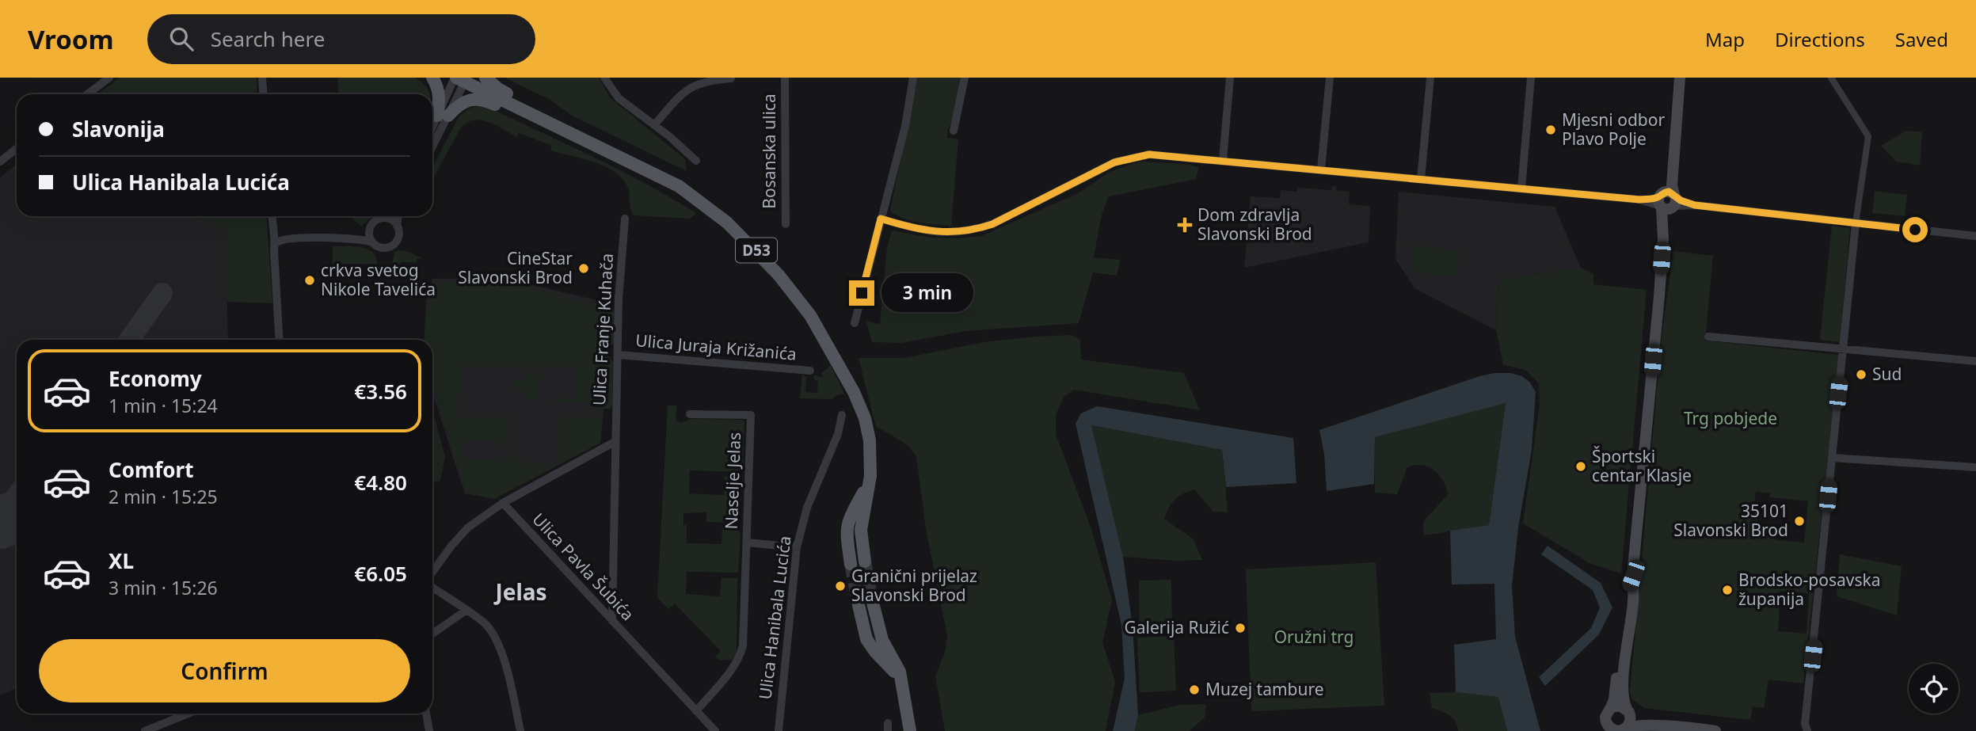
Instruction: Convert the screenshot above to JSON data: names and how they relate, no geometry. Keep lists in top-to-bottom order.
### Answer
{
  "streets": {
    "main road": ["D53"],
    "street": [
      "Bosanska ulica",
      "Ulica Franje Kuhača",
      "Ulica Juraja Križanića",
      "Naselje Jelas",
      "Ulica Pavla Šubića",
      "Ulica Hanibala Lucića"
    ]
  },
  "crossings": [
    ["Ulica Franje Kuhača", "Ulica Juraja Križanića"],
    ["Ulica Franje Kuhača", "Ulica Pavla Šubića"],
    ["Naselje Jelas", "Ulica Pavla Šubića"],
    ["Naselje Jelas", "Ulica Hanibala Lucića"]
  ],
  "districts": ["Jelas"],
  "parks": ["Trg pobjede", "Oružni trg"],
  "places": {
    "other": [
      "Mjesni odbor Plavo Polje",
      "CineStar Slavonski Brod",
      "crkva svetog Nikole Tavelića",
      "Sud",
      "Športski centar Klasje",
      "35101 Slavonski Brod",
      "Granični prijelaz Slavonski Brod",
      "Brodsko-posavska županija",
      "Galerija Ružić",
      "Muzej tambure"
    ],
    "health": ["Dom zdravlja Slavonski Brod"]
  },
  "page": {
    "header": "Vroom",
    "search": "Search here",
    "nav": ["Map", "Directions", "Saved"],
    "banner": ["Slavonija", "Ulica Hanibala Lucića"],
    "bubble": "3 min",
    "list": [
      {
        "name": "Economy",
        "note": "1 min · 15:24",
        "value": "€3.56"
      },
      {
        "name": "Comfort",
        "note": "2 min · 15:25",
        "value": "€4.80"
      },
      {
        "name": "XL",
        "note": "3 min · 15:26",
        "value": "€6.05"
      }
    ],
    "buttons": "Confirm"
  }
}
